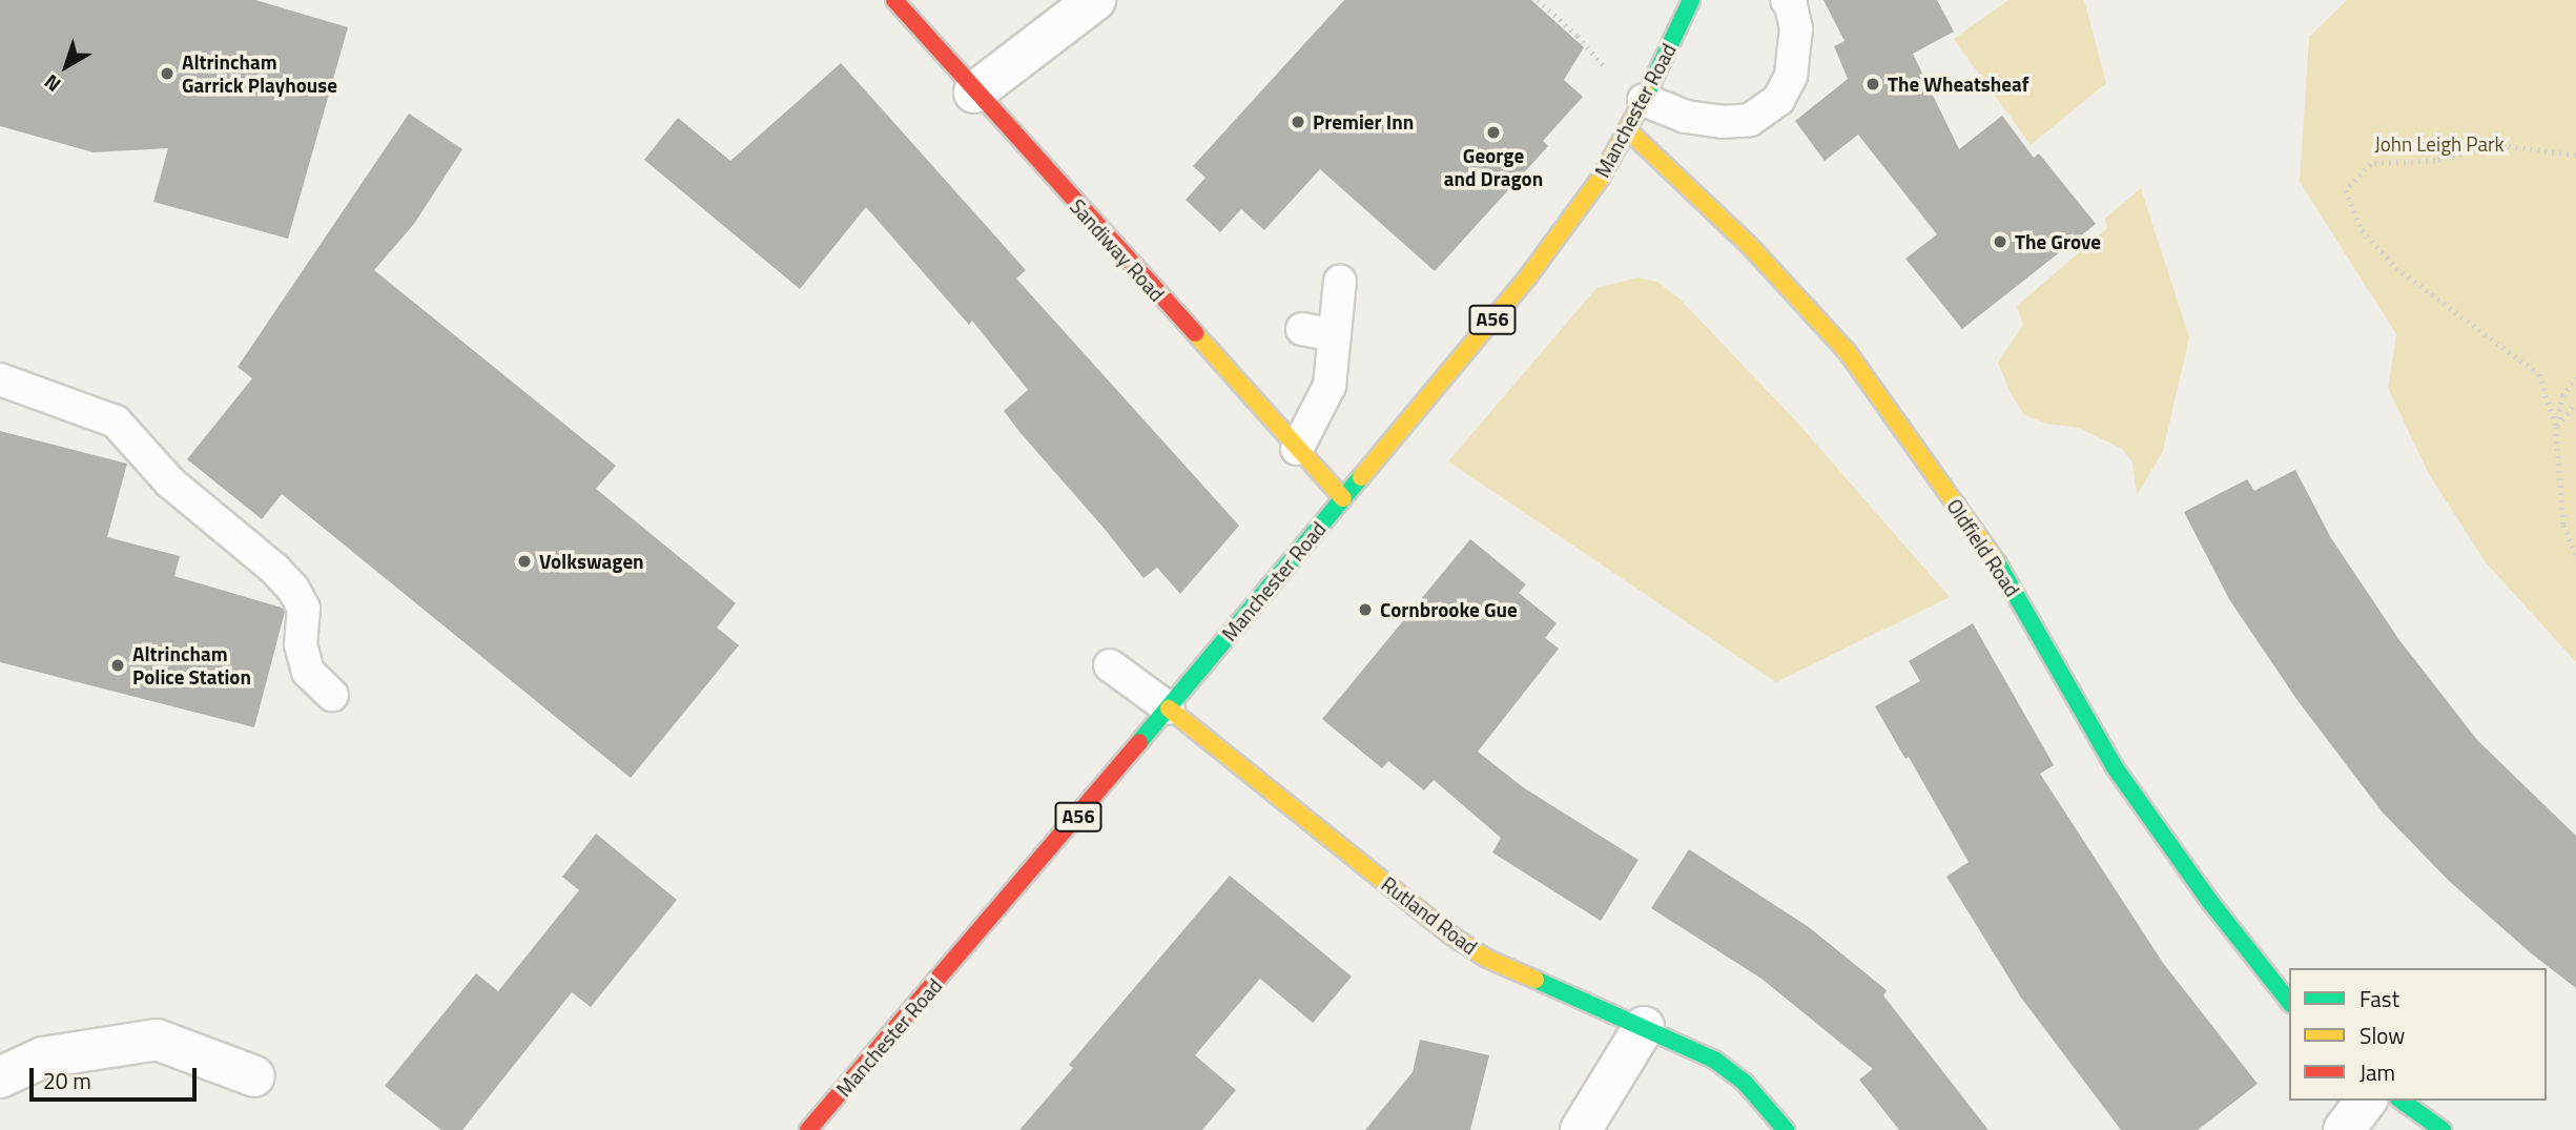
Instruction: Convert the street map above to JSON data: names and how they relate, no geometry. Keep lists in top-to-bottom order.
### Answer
{
  "streets": {
    "main road": [
      "Manchester Road",
      "Sandiway Road",
      "A56",
      "Oldfield Road",
      "Rutland Road"
    ]
  },
  "crossings": [
    ["Manchester Road", "Sandiway Road"],
    ["Manchester Road", "Oldfield Road"],
    ["Manchester Road", "Rutland Road"]
  ],
  "parks": ["John Leigh Park"],
  "places": [
    "Altrincham Garrick Playhouse",
    "The Wheatsheaf",
    "Premier Inn",
    "George and Dragon",
    "The Grove",
    "Volkswagen",
    "Cornbrooke Gue",
    "Altrincham Police Station"
  ],
  "legend": ["Fast", "Slow", "Jam"],
  "scale_bar": "20 m",
  "north": "bottom left"
}
